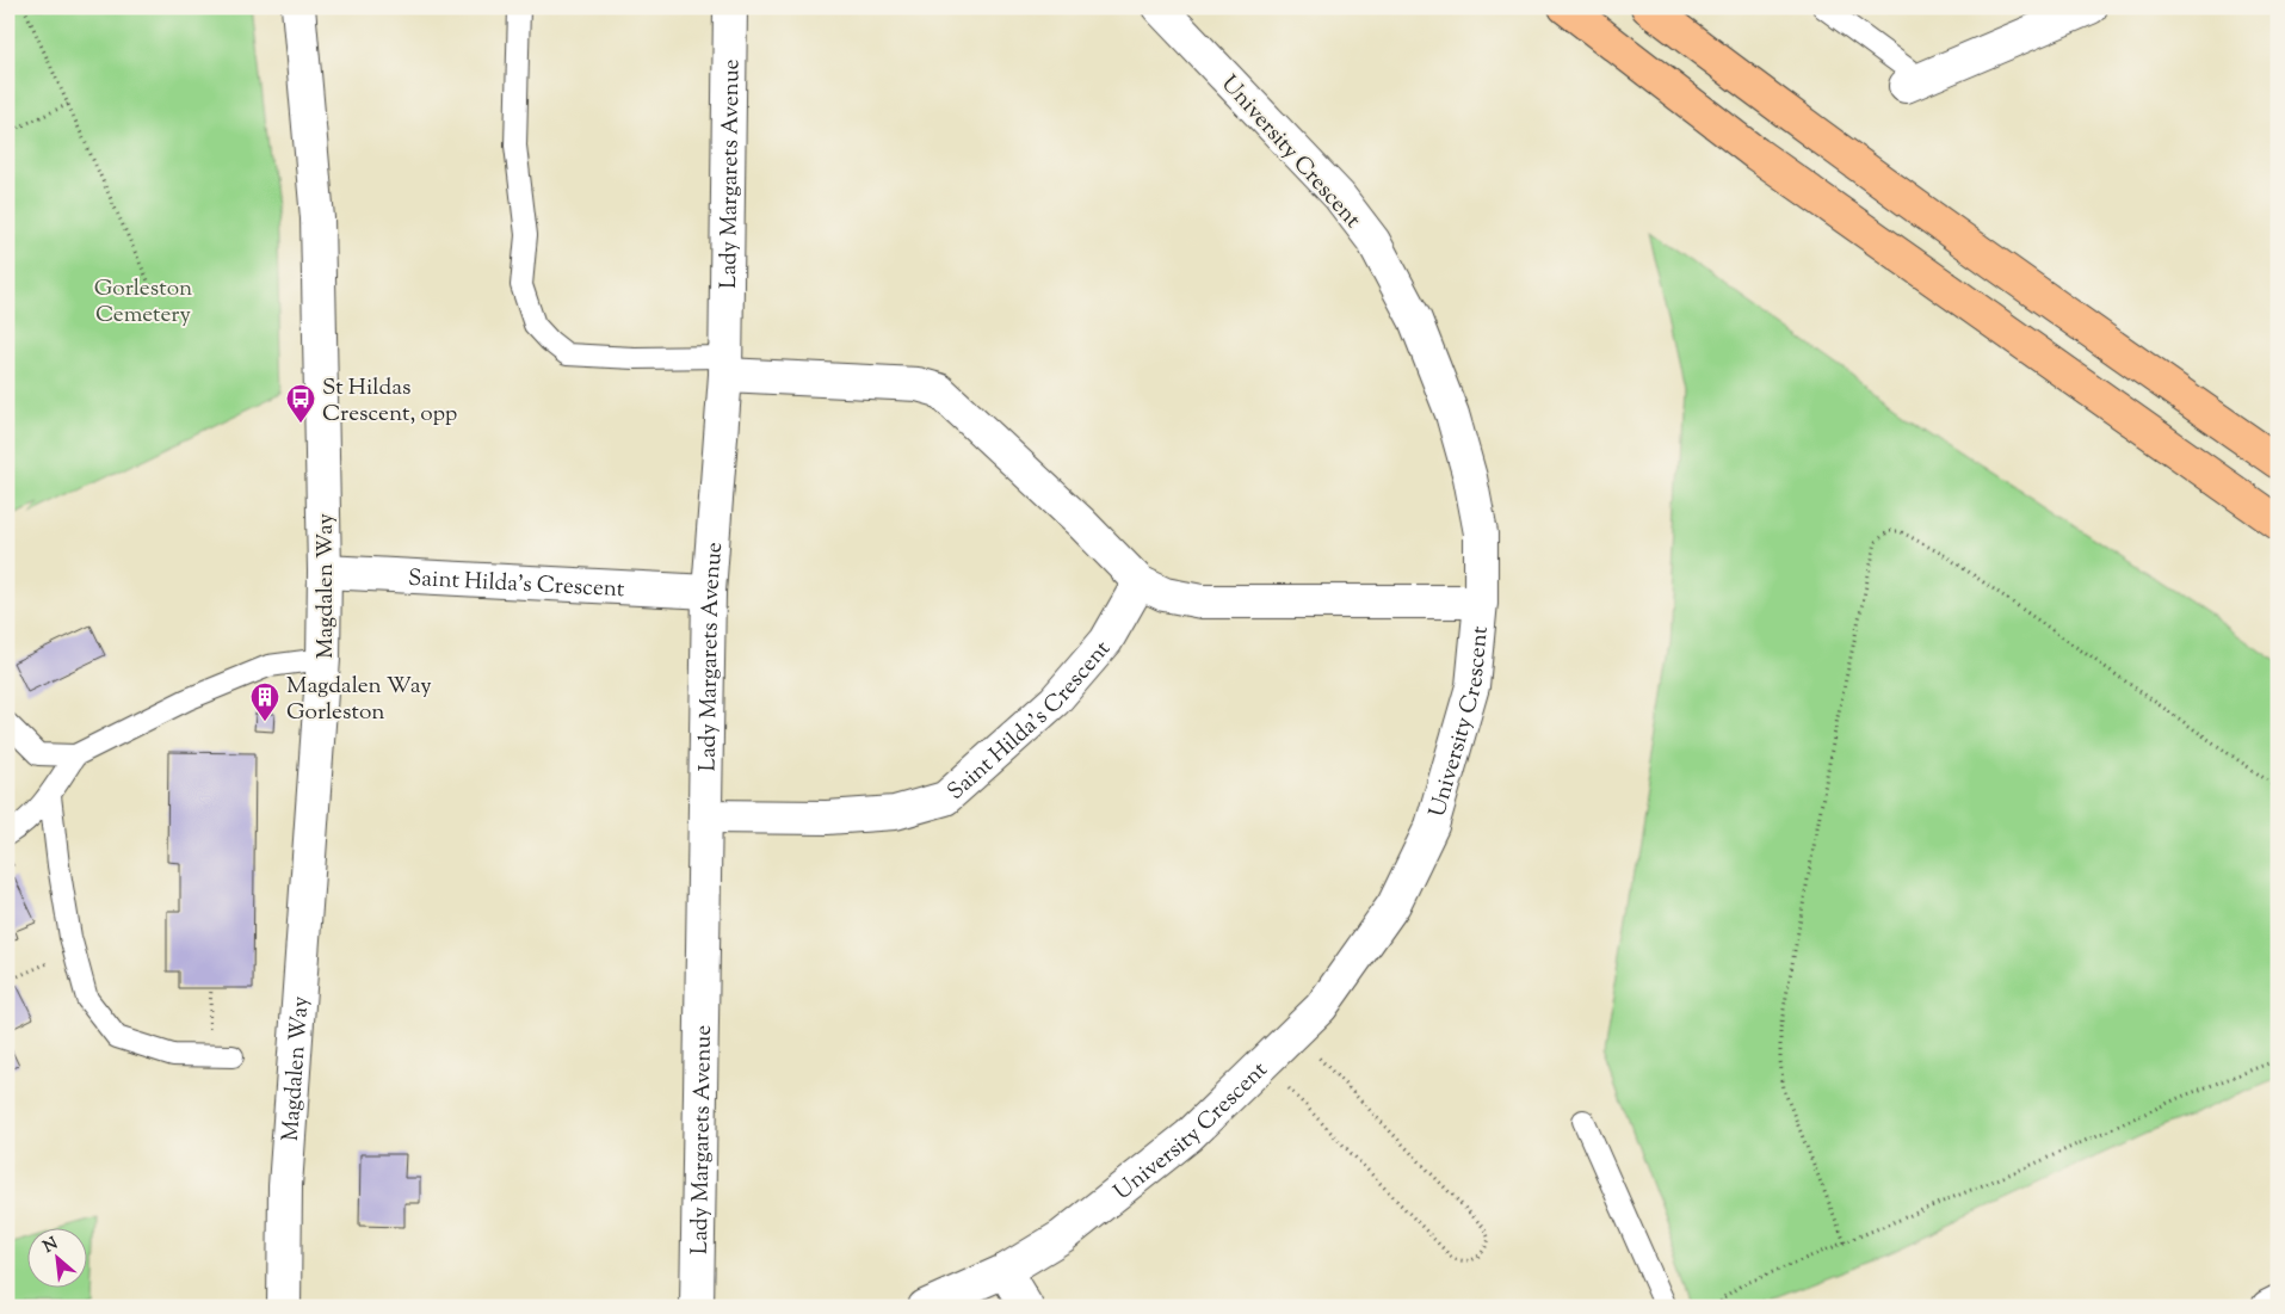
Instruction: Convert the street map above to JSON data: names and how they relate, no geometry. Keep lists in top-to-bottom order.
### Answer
{
  "streets": {
    "street": [
      "University Crescent",
      "Lady Margarets Avenue",
      "Saint Hilda's Crescent",
      "Magdalen Way"
    ]
  },
  "crossings": [
    ["Lady Margarets Avenue", "Saint Hilda's Crescent"],
    ["Saint Hilda's Crescent", "Magdalen Way"]
  ],
  "parks": ["Gorleston Cemetery"],
  "places": {
    "bus stop": ["St Hildas Crescent, opp"],
    "building": ["Magdalen Way Gorleston"]
  },
  "north": "top left"
}
